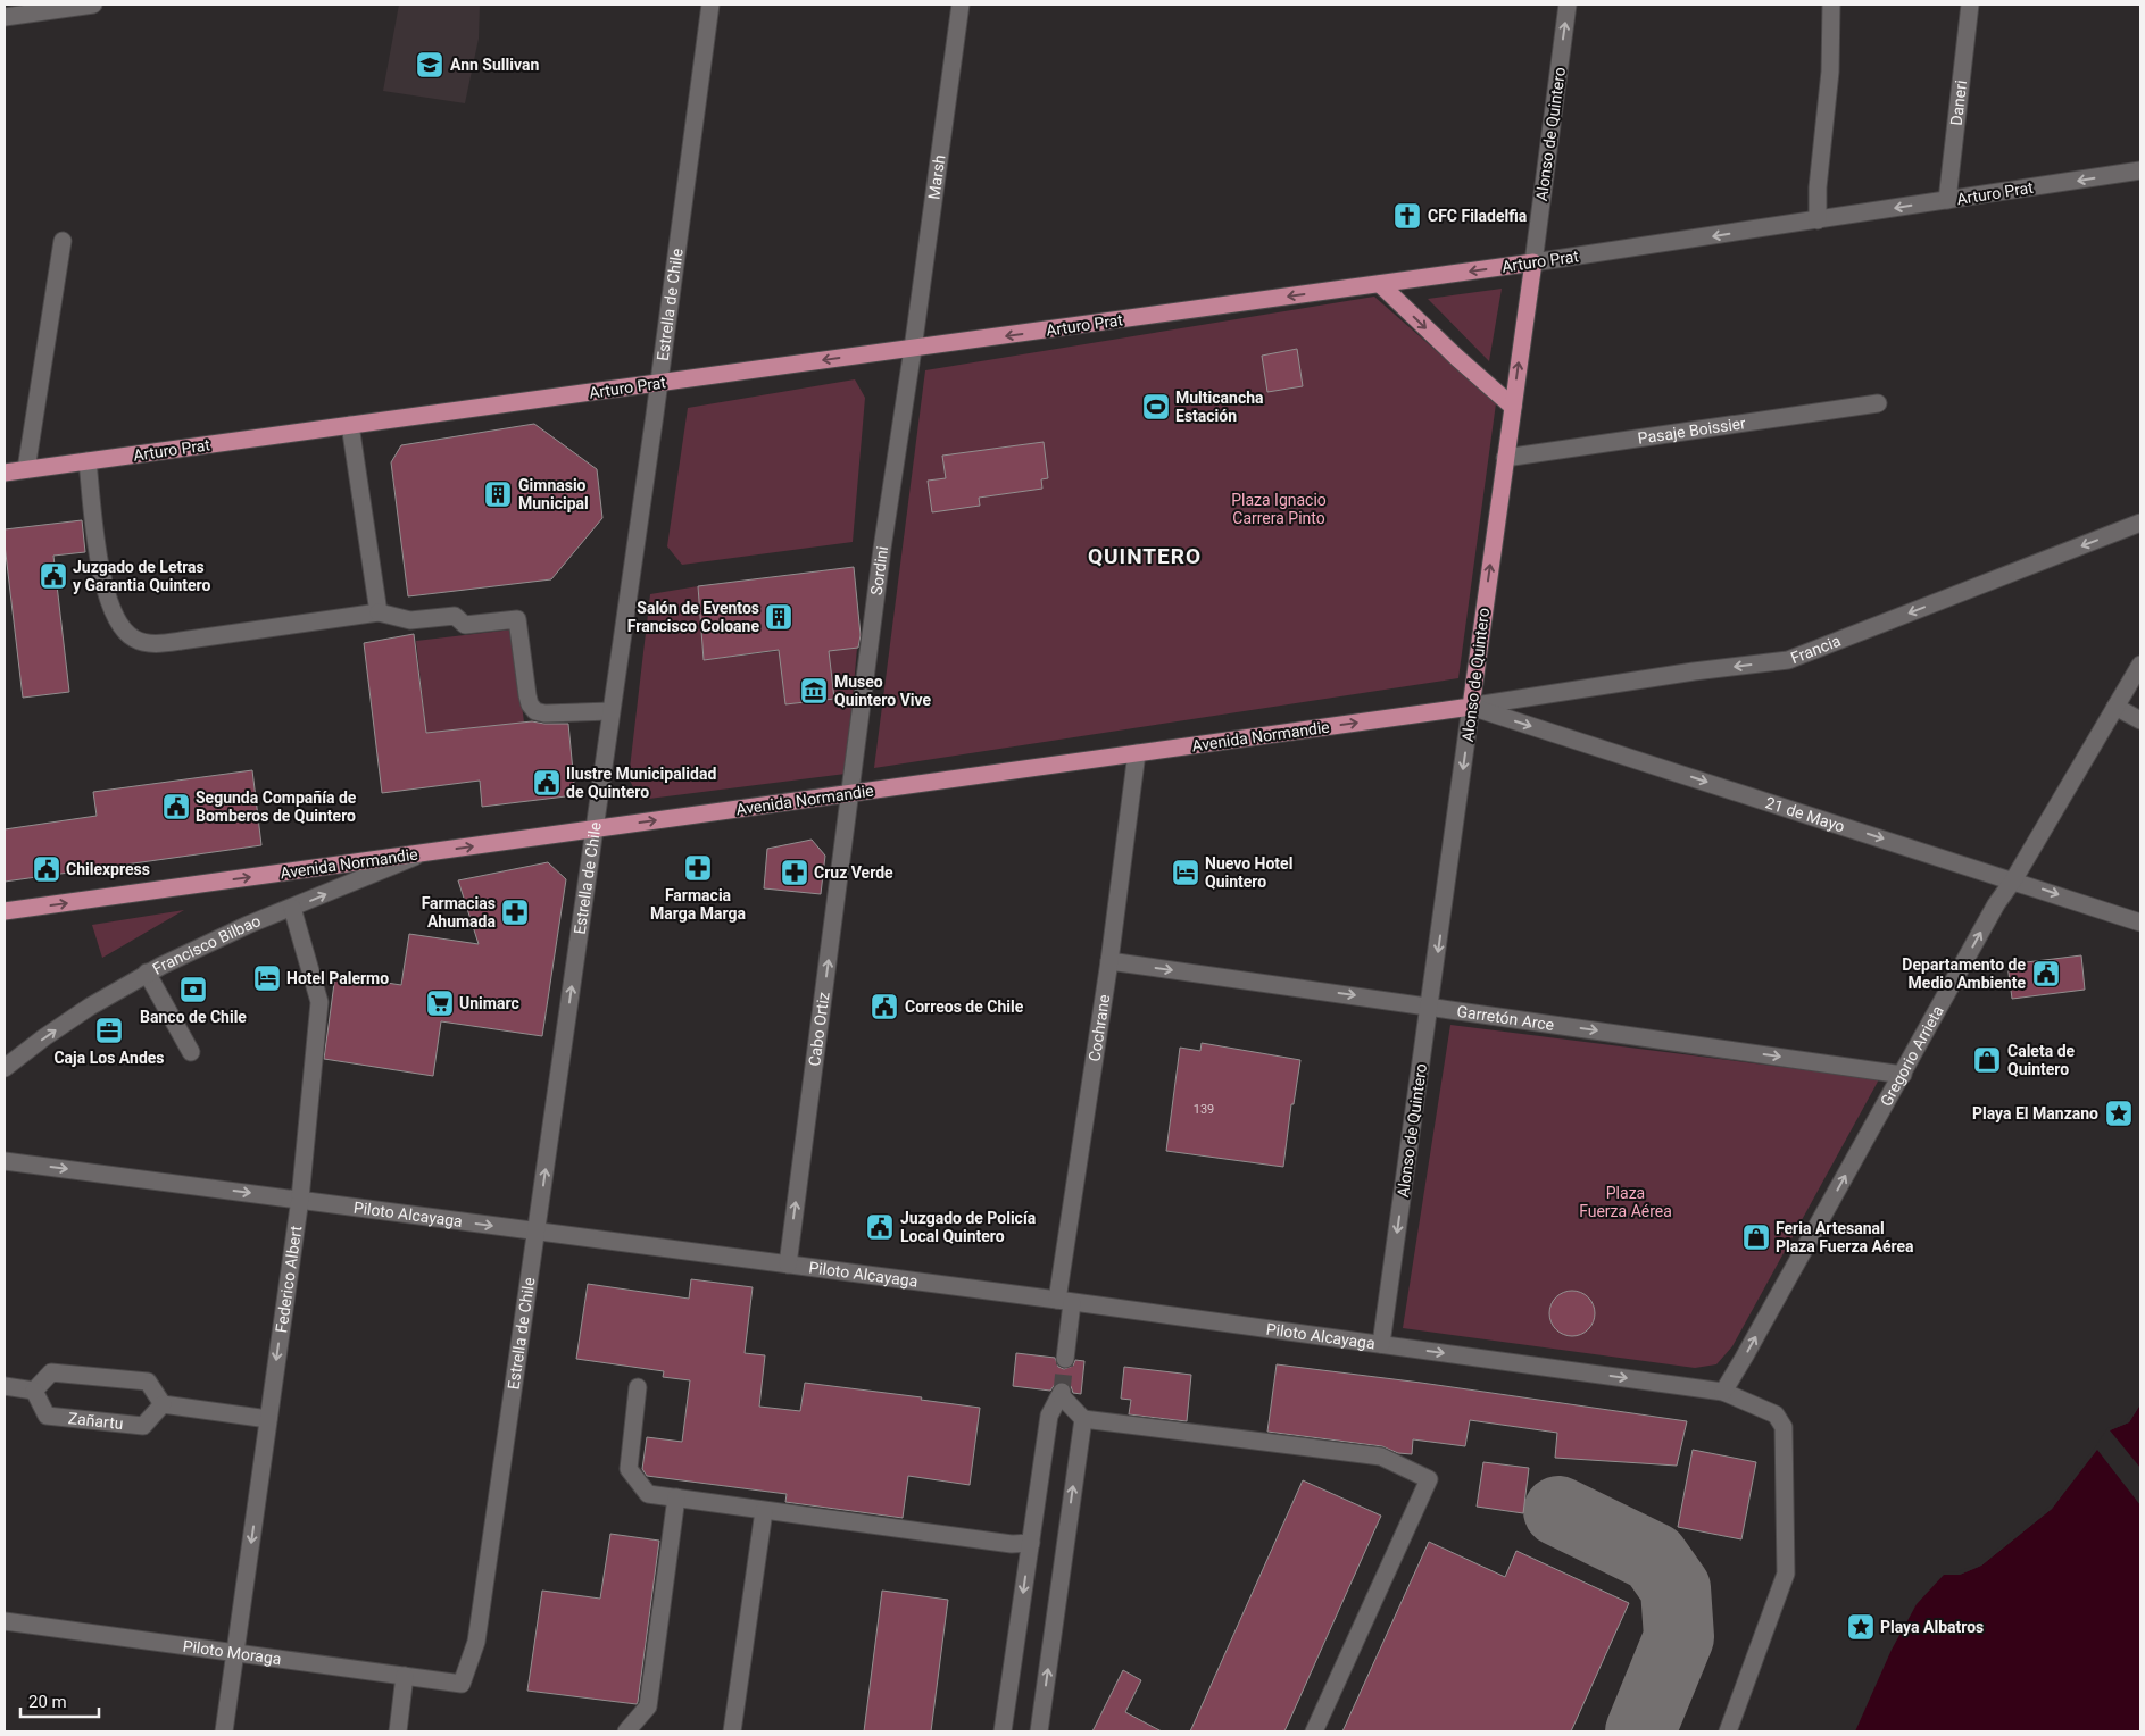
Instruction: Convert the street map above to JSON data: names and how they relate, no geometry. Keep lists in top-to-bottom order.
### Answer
{
  "streets": {
    "main road": ["Alonso de Quintero", "Arturo Prat", "Avenida Normandie"],
    "street": [
      "Daneri",
      "Marsh",
      "Estrella de Chile",
      "Pasaje Boissier",
      "Sordini",
      "Francia",
      "21 de Mayo",
      "Francisco Bilbao",
      "Garretón Arce",
      "Cochrane",
      "Cabo Ortiz",
      "Gregorio Arrieta",
      "Piloto Alcayaga",
      "Federico Albert",
      "Zañartu",
      "Piloto Moraga"
    ]
  },
  "crossings": [
    ["Daneri", "Arturo Prat"],
    ["Alonso de Quintero", "Arturo Prat"],
    ["Alonso de Quintero", "Pasaje Boissier"],
    ["Alonso de Quintero", "Francia"],
    ["Alonso de Quintero", "Avenida Normandie"],
    ["Alonso de Quintero", "21 de Mayo"],
    ["Alonso de Quintero", "Garretón Arce"],
    ["Alonso de Quintero", "Piloto Alcayaga"],
    ["Marsh", "Arturo Prat"],
    ["Marsh", "Sordini"],
    ["Arturo Prat", "Estrella de Chile"],
    ["Arturo Prat", "Sordini"],
    ["Estrella de Chile", "Avenida Normandie"],
    ["Estrella de Chile", "Piloto Alcayaga"],
    ["Estrella de Chile", "Piloto Moraga"],
    ["Sordini", "Avenida Normandie"],
    ["Sordini", "Cabo Ortiz"],
    ["Francia", "Avenida Normandie"],
    ["Francia", "21 de Mayo"],
    ["Avenida Normandie", "21 de Mayo"],
    ["Avenida Normandie", "Francisco Bilbao"],
    ["Avenida Normandie", "Cochrane"],
    ["Avenida Normandie", "Cabo Ortiz"],
    ["21 de Mayo", "Gregorio Arrieta"],
    ["Francisco Bilbao", "Federico Albert"],
    ["Garretón Arce", "Cochrane"],
    ["Garretón Arce", "Gregorio Arrieta"],
    ["Cochrane", "Piloto Alcayaga"],
    ["Cabo Ortiz", "Piloto Alcayaga"],
    ["Gregorio Arrieta", "Piloto Alcayaga"],
    ["Piloto Alcayaga", "Federico Albert"],
    ["Federico Albert", "Piloto Moraga"]
  ],
  "one_way": [
    "Arturo Prat",
    "Francia",
    "Avenida Normandie",
    "21 de Mayo",
    "Francisco Bilbao",
    "Garretón Arce",
    "Cabo Ortiz",
    "Gregorio Arrieta",
    "Piloto Alcayaga",
    "Federico Albert"
  ],
  "districts": ["QUINTERO"],
  "parks": ["Plaza Ignacio Carrera Pinto", "Plaza Fuerza Aérea"],
  "places": {
    "school or university": ["Ann Sullivan"],
    "church": ["CFC Filadelfia"],
    "sports": ["Multicancha Estación"],
    "building": ["Gimnasio Municipal", "Salón de Eventos Francisco Coloane"],
    "public building": [
      "Juzgado de Letras y Garantia Quintero",
      "Ilustre Municipalidad de Quintero",
      "Segunda Compañía de Bomberos de Quintero",
      "Chilexpress",
      "Departamento de Medio Ambiente",
      "Correos de Chile",
      "Juzgado de Policía Local Quintero"
    ],
    "museum": ["Museo Quintero Vive"],
    "pharmacy": ["Farmacia Marga Marga", "Cruz Verde", "Farmacias Ahumada"],
    "hotel": ["Nuevo Hotel Quintero", "Hotel Palermo"],
    "bank": ["Banco de Chile"],
    "supermarket": ["Unimarc"],
    "office": ["Caja Los Andes"],
    "shop": ["Caleta de Quintero", "Feria Artesanal Plaza Fuerza Aérea"],
    "place": ["Playa El Manzano", "Playa Albatros"]
  },
  "house_numbers": ["139"],
  "scale_bar": "20 m"
}
